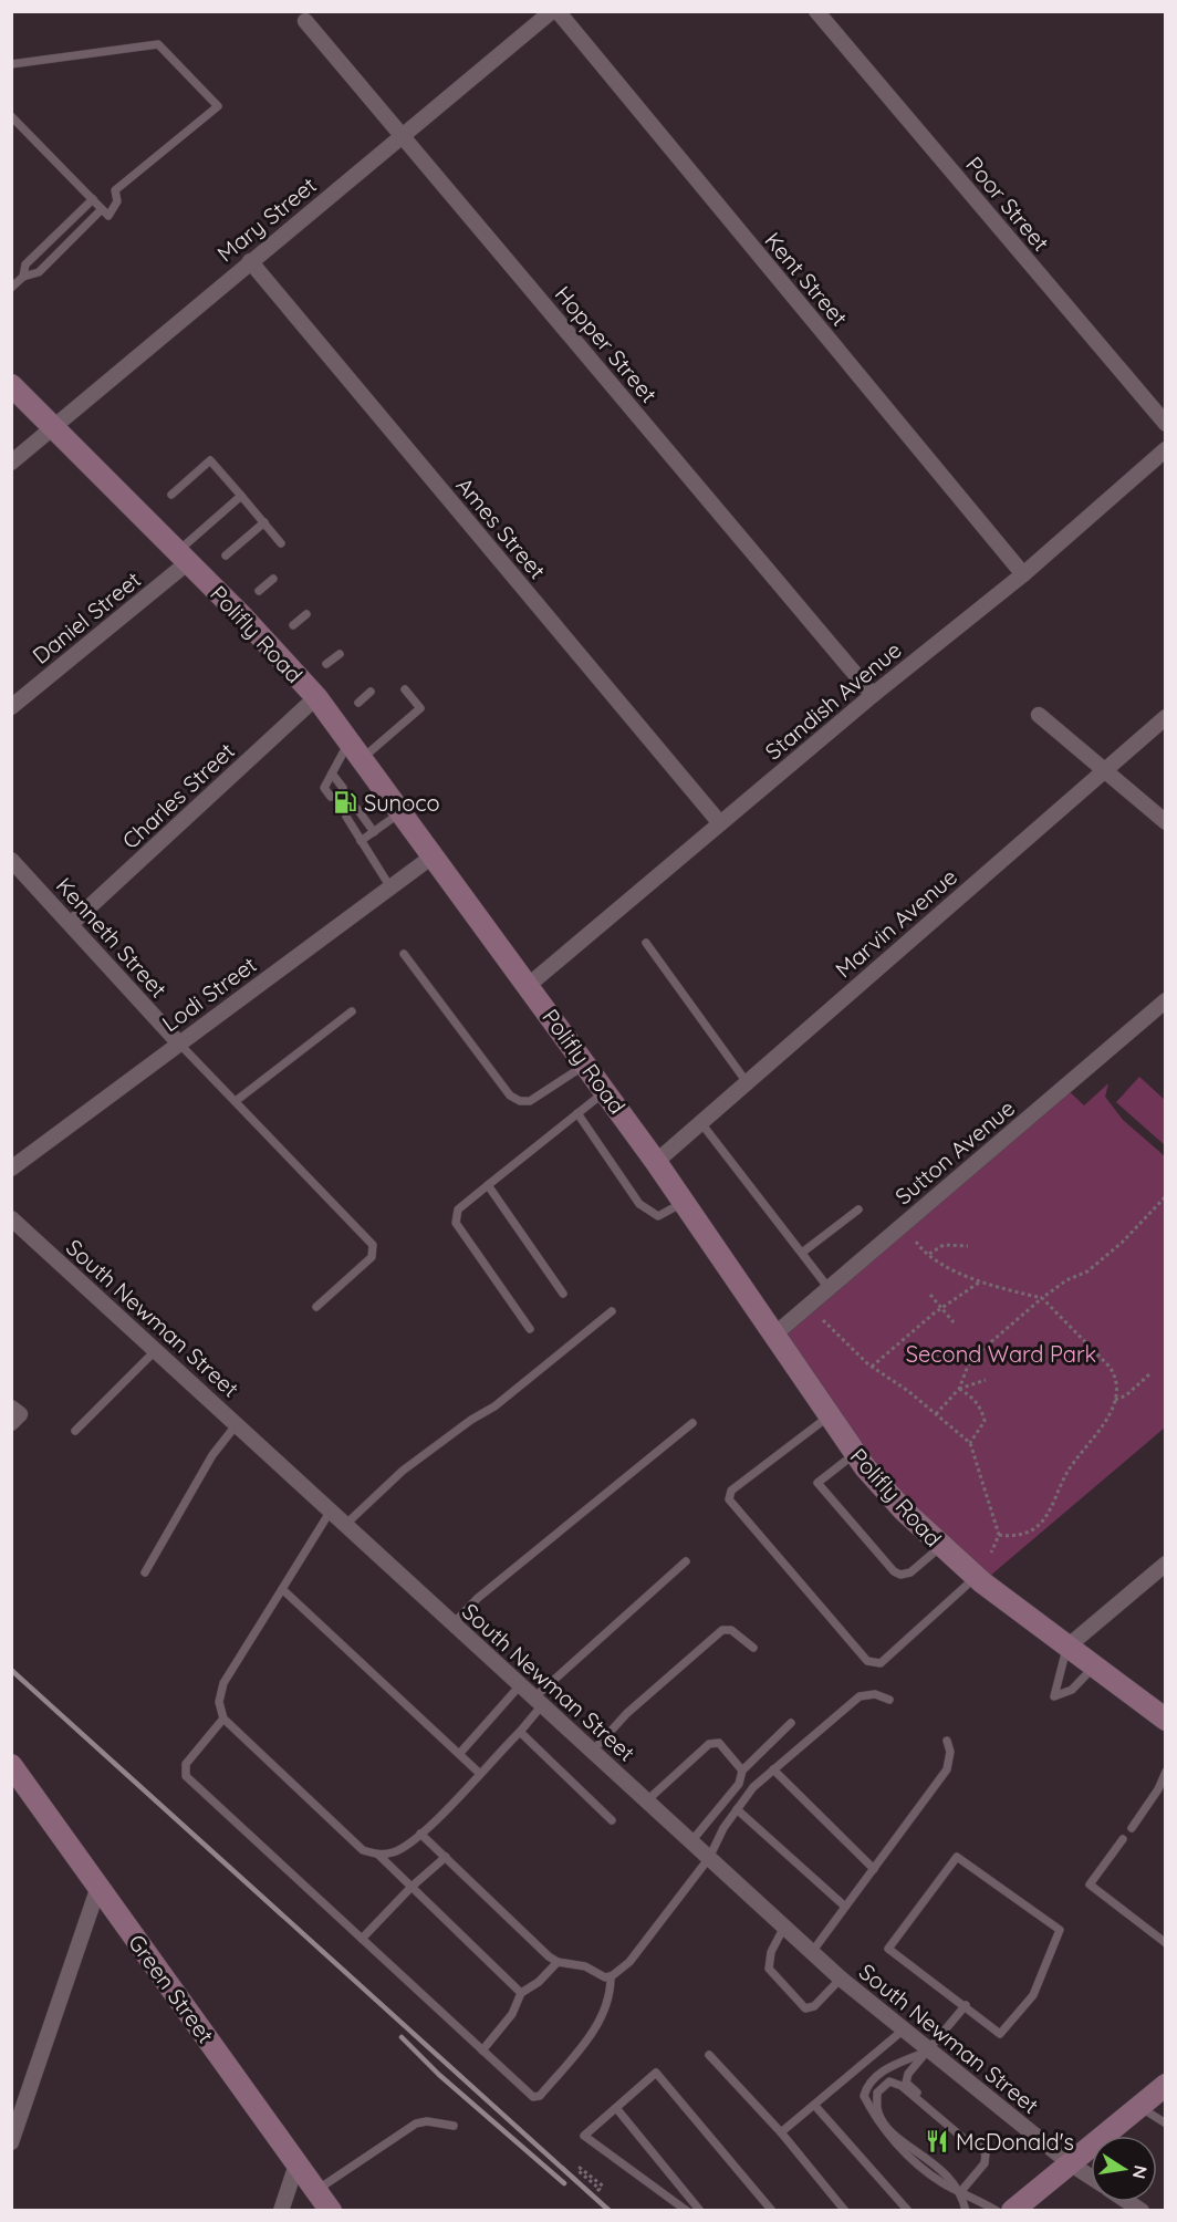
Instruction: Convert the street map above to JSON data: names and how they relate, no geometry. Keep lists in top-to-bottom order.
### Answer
{
  "streets": {
    "main road": ["Polifly Road", "Green Street"],
    "street": [
      "Poor Street",
      "Mary Street",
      "Kent Street",
      "Hopper Street",
      "Ames Street",
      "Daniel Street",
      "Standish Avenue",
      "Charles Street",
      "Marvin Avenue",
      "Kenneth Street",
      "Lodi Street",
      "Sutton Avenue",
      "South Newman Street"
    ]
  },
  "crossings": [
    ["Mary Street", "Hopper Street"],
    ["Mary Street", "Ames Street"],
    ["Mary Street", "Polifly Road"],
    ["Kent Street", "Standish Avenue"],
    ["Hopper Street", "Standish Avenue"],
    ["Ames Street", "Standish Avenue"],
    ["Daniel Street", "Polifly Road"],
    ["Polifly Road", "Standish Avenue"],
    ["Polifly Road", "Charles Street"],
    ["Polifly Road", "Marvin Avenue"],
    ["Polifly Road", "Lodi Street"],
    ["Polifly Road", "Sutton Avenue"],
    ["Charles Street", "Kenneth Street"],
    ["Kenneth Street", "Lodi Street"]
  ],
  "parks": ["Second Ward Park"],
  "places": {
    "fuel station": ["Sunoco"],
    "restaurant": ["McDonald's"]
  },
  "north": "right"
}
